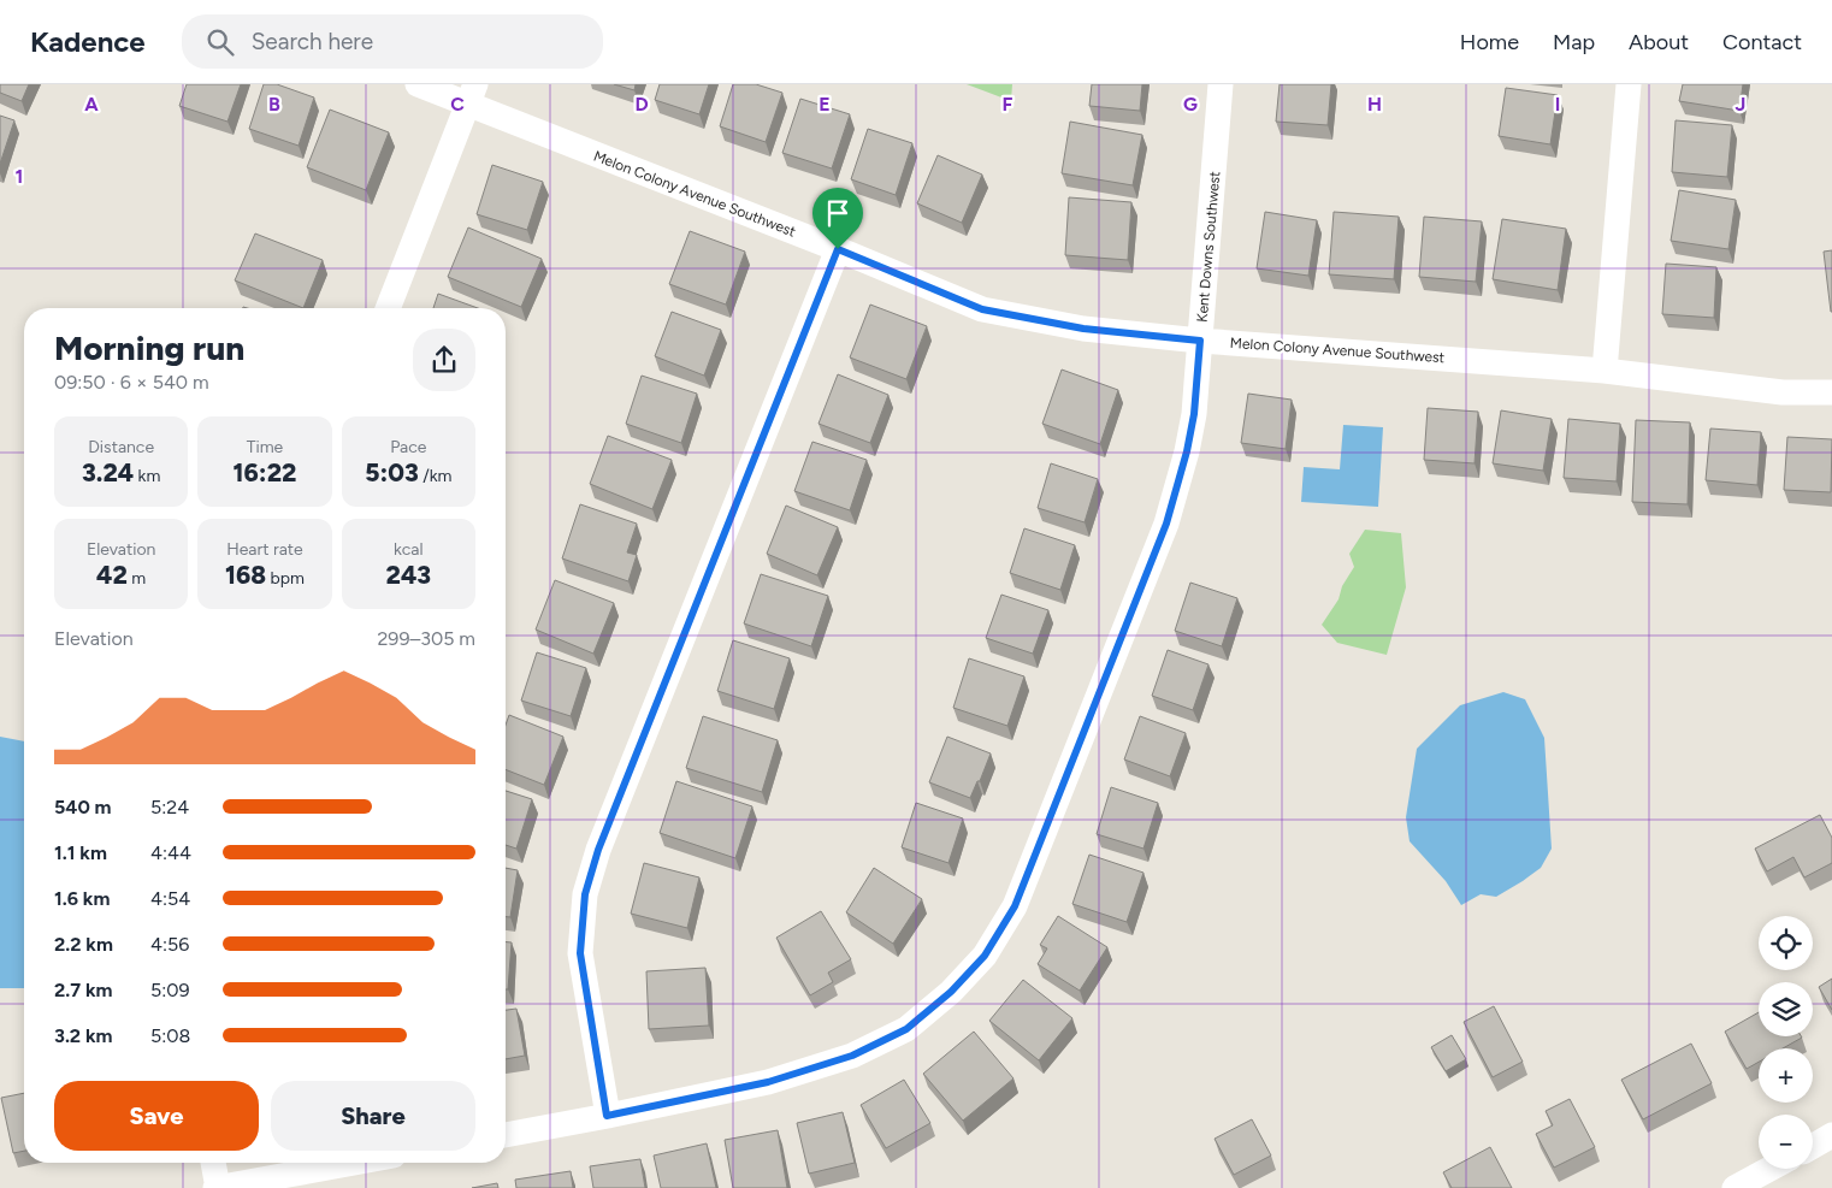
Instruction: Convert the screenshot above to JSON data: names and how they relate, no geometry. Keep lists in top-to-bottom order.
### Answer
{
  "streets": {
    "street": ["Melon Colony Avenue Southwest", "Kent Downs Southwest"]
  },
  "crossings": [
    ["Melon Colony Avenue Southwest", "Kent Downs Southwest"]
  ],
  "page": {
    "header": "Kadence",
    "search": "Search here",
    "nav": [
      "Home",
      "Map",
      "About",
      "Contact"
    ],
    "heading": ["Morning run", "09:50 · 6 × 540 m"],
    "stats": [
      ["Distance", "3.24 km"],
      ["Time", "16:22"],
      ["Pace", "5:03 /km"],
      ["Elevation", "42 m"],
      ["Heart rate", "168 bpm"],
      ["kcal", "243"]
    ],
    "chart": ["Elevation", "299–305 m"],
    "list": [
      {
        "name": "540 m",
        "note": "5:24"
      },
      {
        "name": "1.1 km",
        "note": "4:44"
      },
      {
        "name": "1.6 km",
        "note": "4:54"
      },
      {
        "name": "2.2 km",
        "note": "4:56"
      },
      {
        "name": "2.7 km",
        "note": "5:09"
      },
      {
        "name": "3.2 km",
        "note": "5:08"
      }
    ],
    "map_buttons": ["+", "−"],
    "buttons": ["Save", "Share"]
  },
  "grid": {
    "columns": [
      "A",
      "B",
      "C",
      "D",
      "E",
      "F",
      "G",
      "H",
      "I",
      "J"
    ],
    "rows": ["1"]
  }
}
